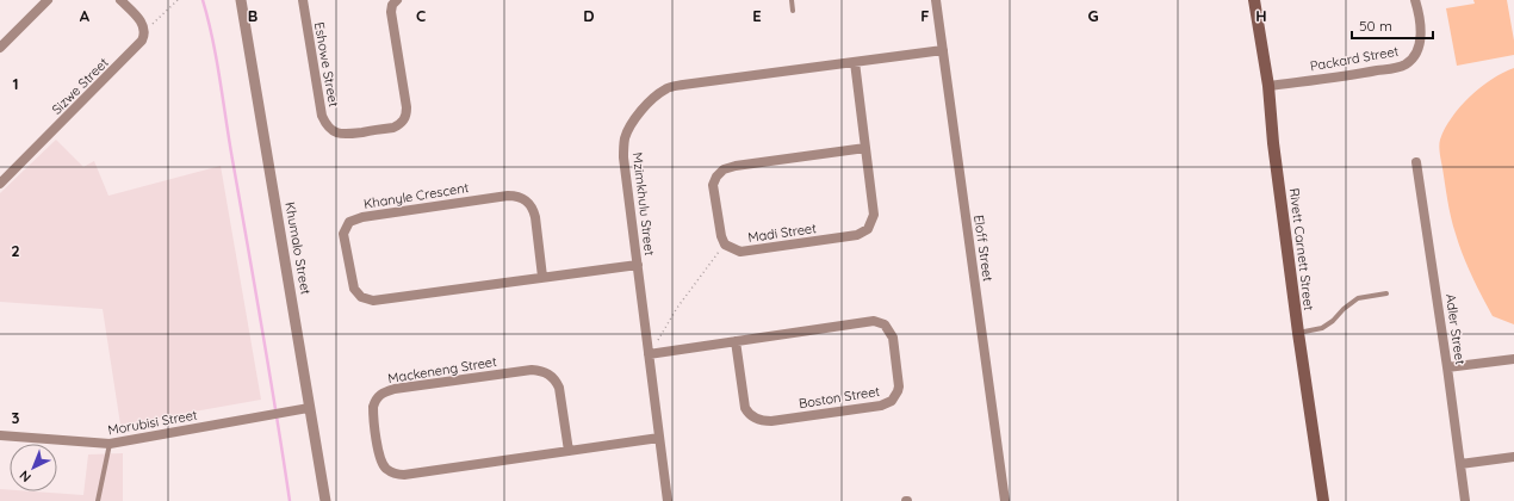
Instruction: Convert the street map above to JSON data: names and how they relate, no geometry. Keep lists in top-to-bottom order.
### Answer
{
  "streets": {
    "main road": ["Rivett Carnett Street"],
    "street": [
      "Packard Street",
      "Eshowe Street",
      "Sizwe Street",
      "Khanyle Crescent",
      "Mzimkhulu Street",
      "Madi Street",
      "Khumalo Street",
      "Eloff Street",
      "Adler Street",
      "Mackeneng Street",
      "Boston Street",
      "Morubisi Street"
    ]
  },
  "crossings": [
    ["Packard Street", "Rivett Carnett Street"],
    ["Khanyle Crescent", "Mzimkhulu Street"],
    ["Mzimkhulu Street", "Madi Street"],
    ["Mzimkhulu Street", "Eloff Street"],
    ["Mzimkhulu Street", "Mackeneng Street"],
    ["Mzimkhulu Street", "Boston Street"],
    ["Khumalo Street", "Morubisi Street"]
  ],
  "scale_bar": "50 m",
  "north": "bottom left",
  "grid": {
    "columns": [
      "A",
      "B",
      "C",
      "D",
      "E",
      "F",
      "G",
      "H"
    ],
    "rows": ["1", "2", "3"]
  }
}
